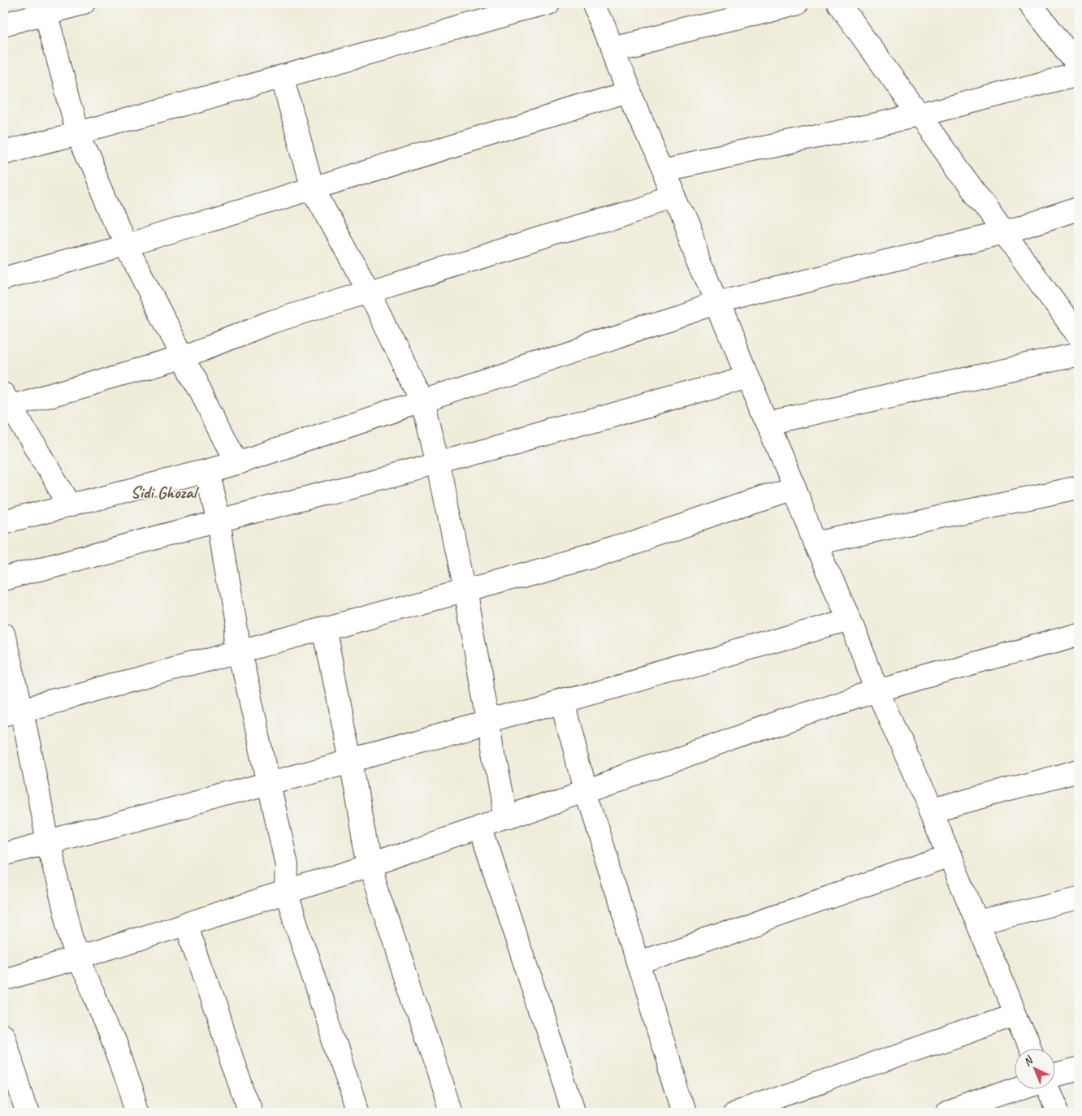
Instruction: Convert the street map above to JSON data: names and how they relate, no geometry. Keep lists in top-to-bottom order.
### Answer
{
  "districts": ["Sidi Ghozal"],
  "north": "top left"
}
